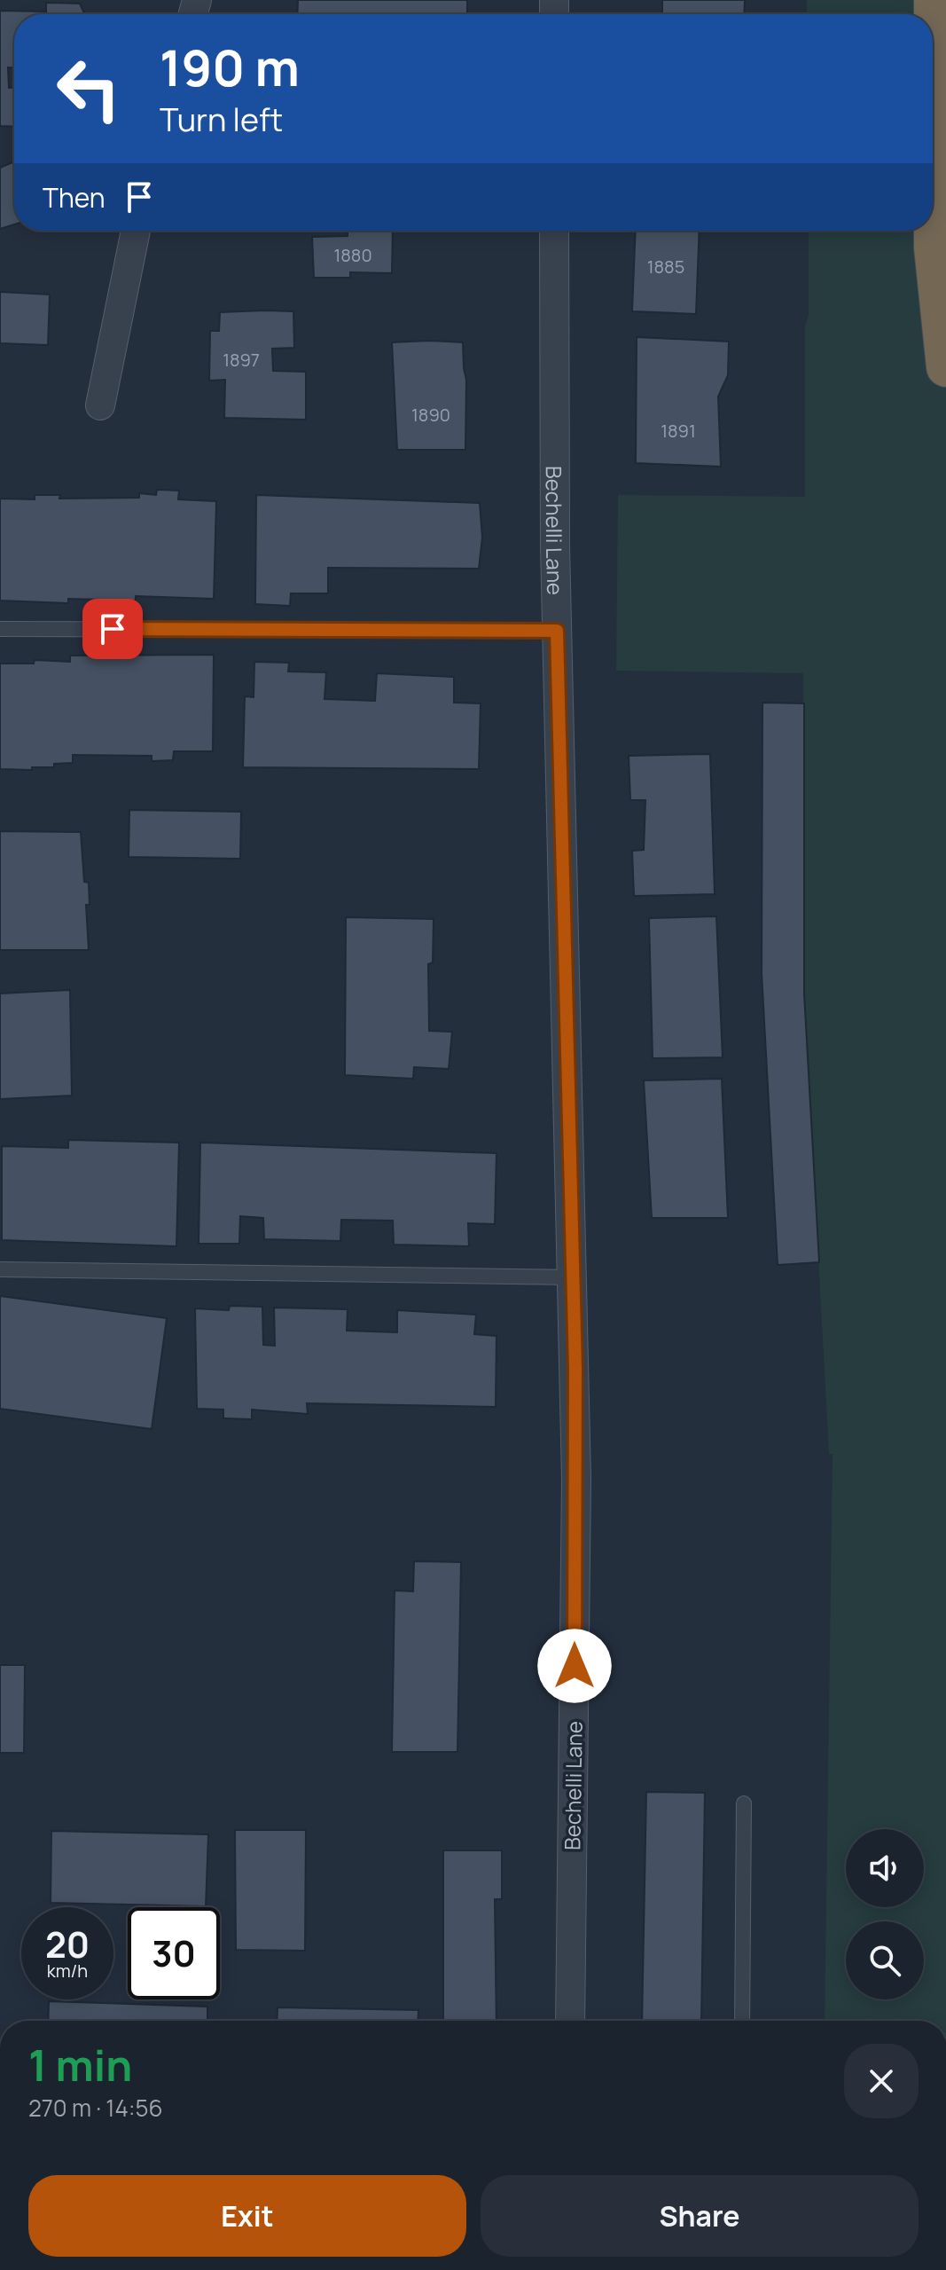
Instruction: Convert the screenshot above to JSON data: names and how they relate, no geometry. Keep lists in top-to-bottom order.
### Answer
{
  "streets": {
    "street": ["Bechelli Lane"]
  },
  "house_numbers": [
    "1880",
    "1885",
    "1897",
    "1890",
    "1891"
  ],
  "page": {
    "turn": ["190 m", "Turn left"],
    "then": "Then",
    "speed": "20 km/h",
    "limit": "30",
    "heading": ["1 min", "270 m · 14:56"],
    "buttons": ["Exit", "Share"]
  }
}
